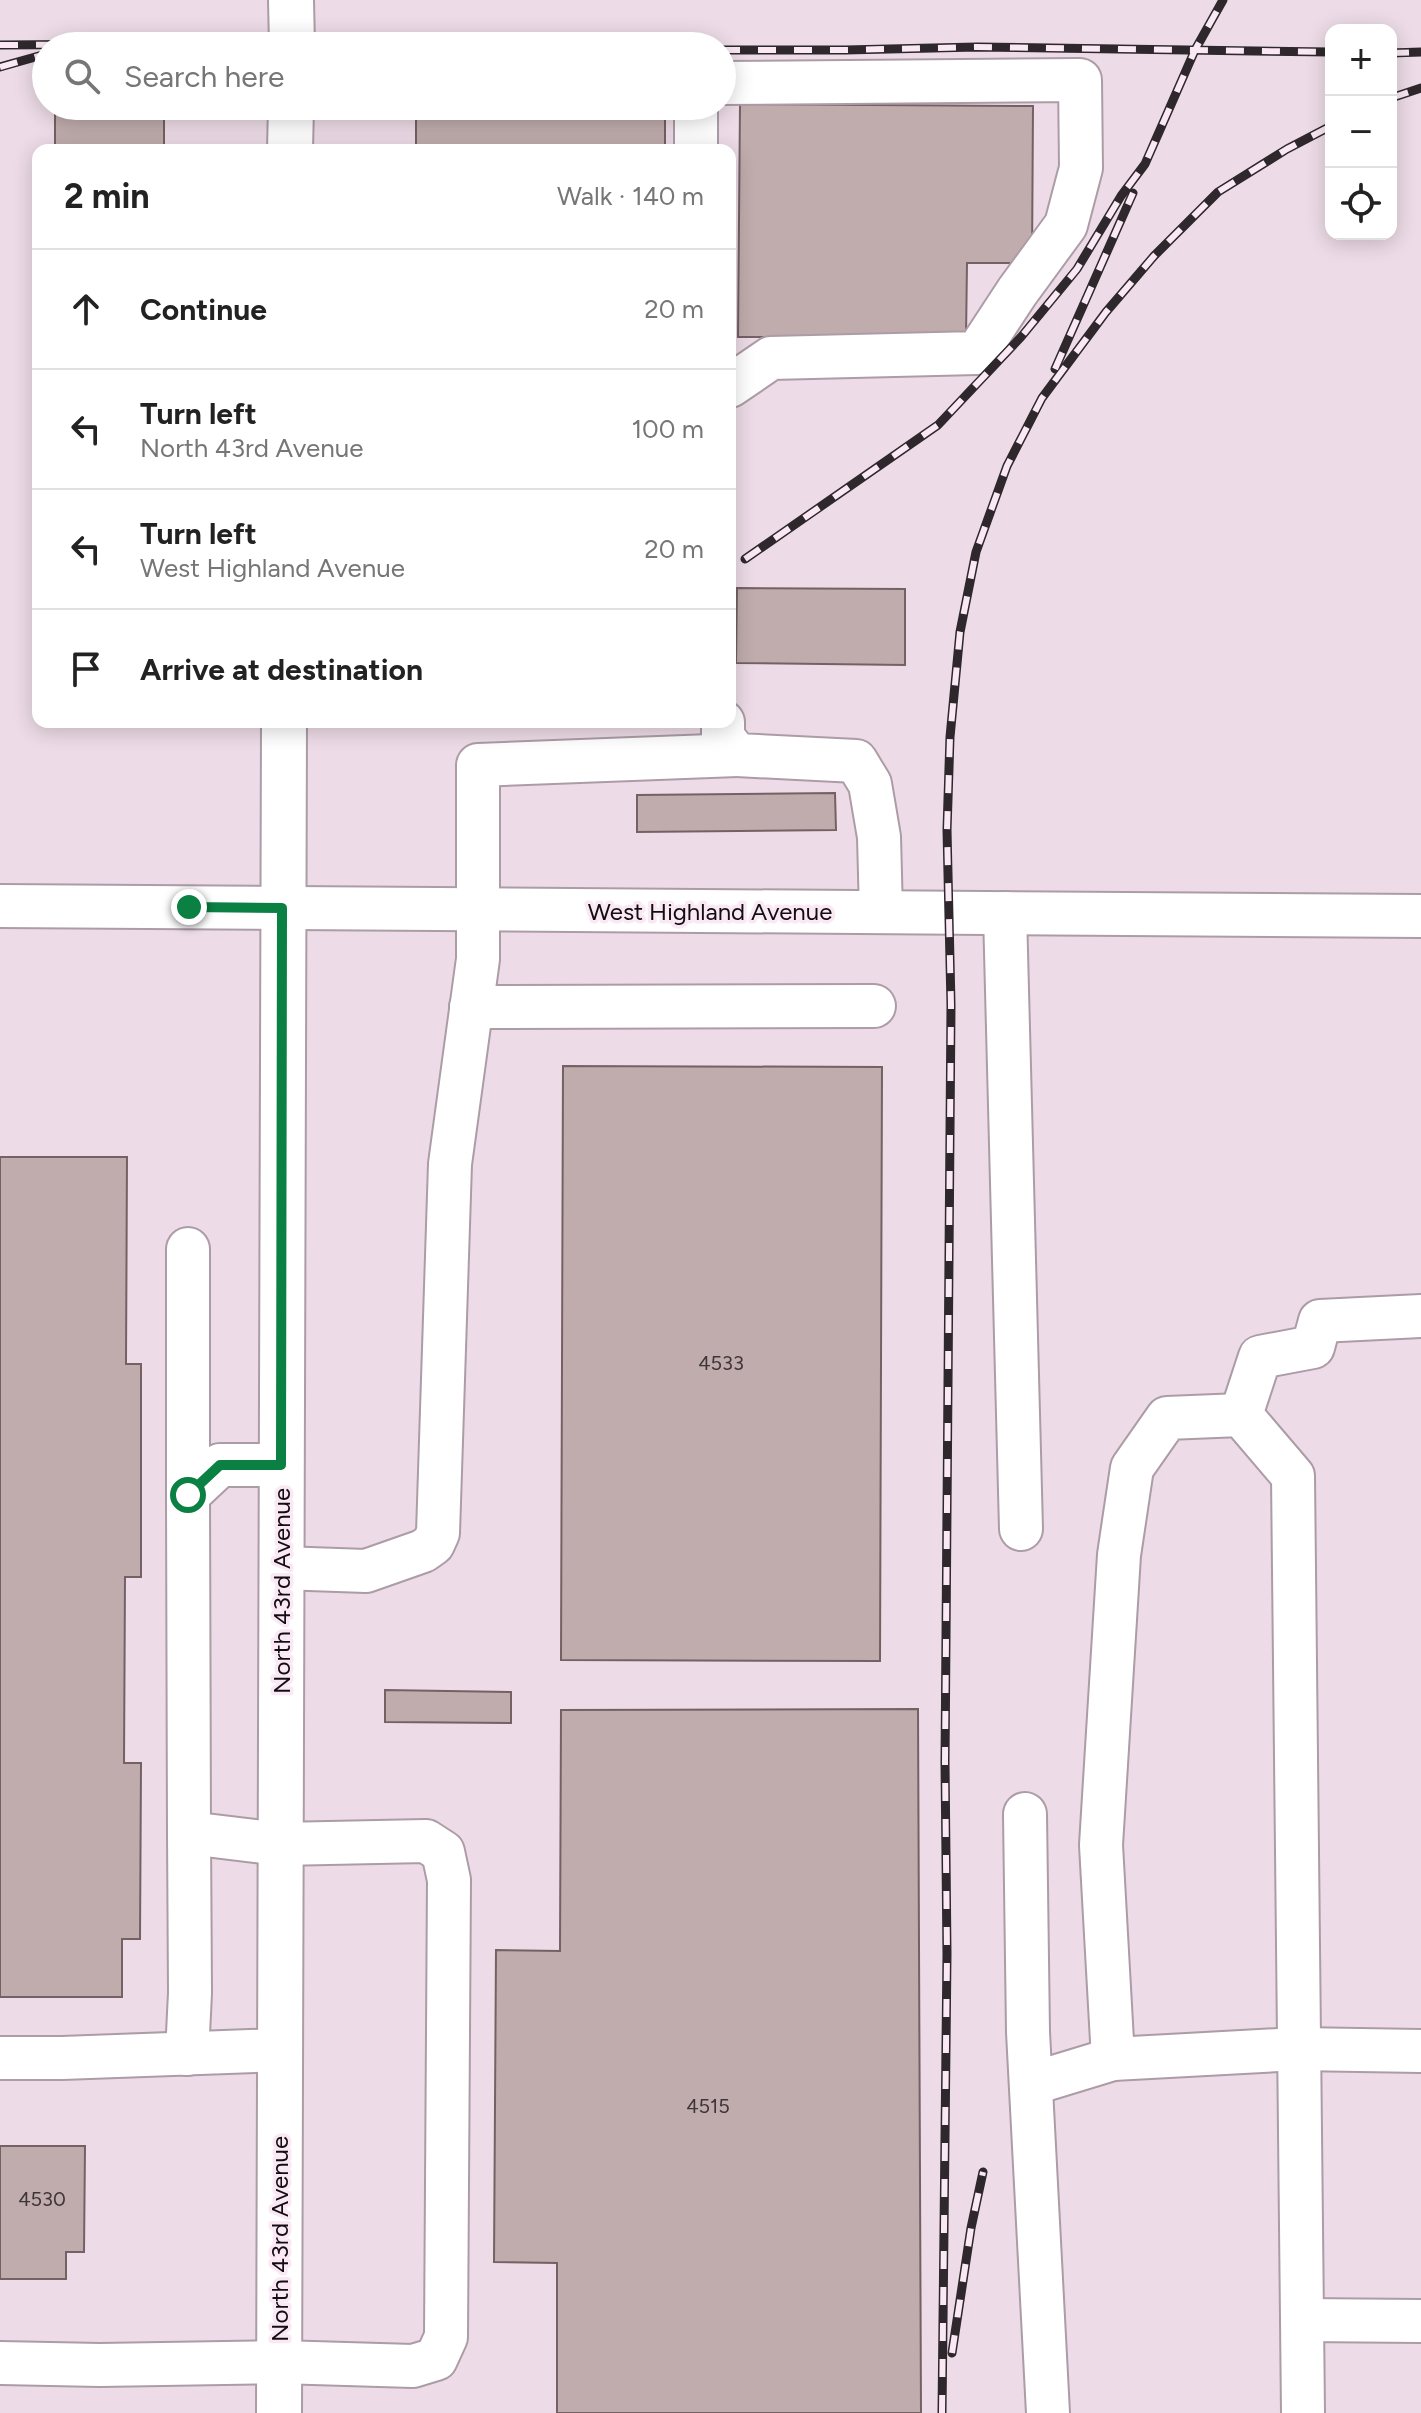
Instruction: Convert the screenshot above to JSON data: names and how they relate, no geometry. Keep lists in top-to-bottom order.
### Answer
{
  "streets": {
    "main road": ["North 43rd Avenue"],
    "street": ["West Highland Avenue"]
  },
  "crossings": [
    ["West Highland Avenue", "North 43rd Avenue"]
  ],
  "house_numbers": ["4533", "4515", "4530"],
  "page": {
    "map_buttons": ["+", "−"],
    "search": "Search here",
    "heading": ["2 min", "Walk · 140 m"],
    "list": [
      ["Continue", "20 m"],
      ["Turn left", "North 43rd Avenue", "100 m"],
      ["Turn left", "West Highland Avenue", "20 m"],
      "Arrive at destination"
    ]
  }
}
